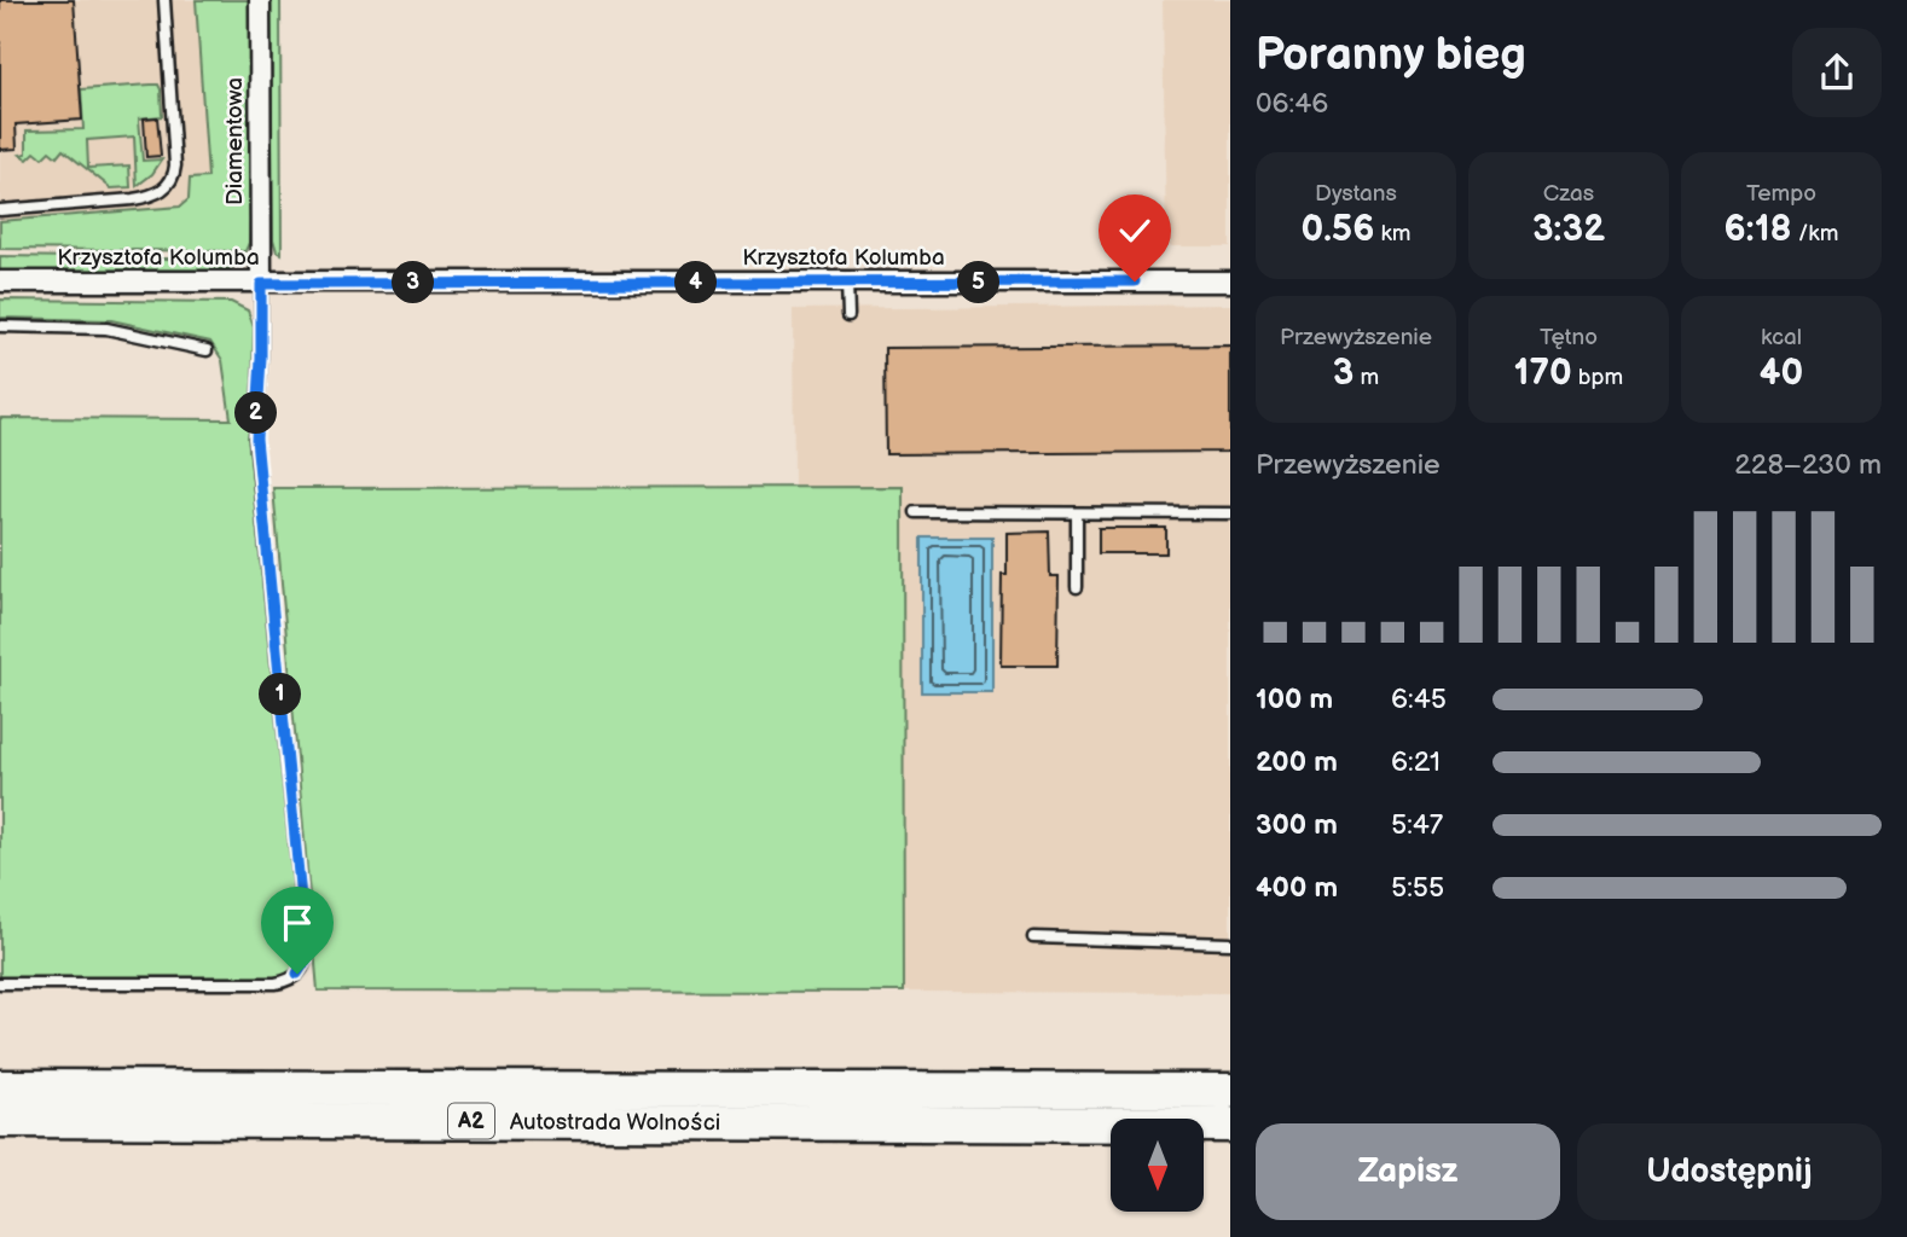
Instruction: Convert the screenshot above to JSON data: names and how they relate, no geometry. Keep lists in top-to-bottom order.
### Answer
{
  "streets": {
    "highway": ["A2", "Autostrada Wolności"],
    "street": ["Diamentowa", "Krzysztofa Kolumba"]
  },
  "crossings": [
    ["Diamentowa", "Krzysztofa Kolumba"]
  ],
  "north": "bottom",
  "page": {
    "heading": ["Poranny bieg", "06:46"],
    "stats": [
      ["Dystans", "0.56 km"],
      ["Czas", "3:32"],
      ["Tempo", "6:18 /km"],
      ["Przewyższenie", "3 m"],
      ["Tętno", "170 bpm"],
      ["kcal", "40"]
    ],
    "pins": [
      "3",
      "4",
      "5",
      "2",
      "1"
    ],
    "chart": ["Przewyższenie", "228–230 m"],
    "list": [
      {
        "name": "100 m",
        "note": "6:45"
      },
      {
        "name": "200 m",
        "note": "6:21"
      },
      {
        "name": "300 m",
        "note": "5:47"
      },
      {
        "name": "400 m",
        "note": "5:55"
      }
    ],
    "buttons": ["Zapisz", "Udostępnij"]
  }
}
